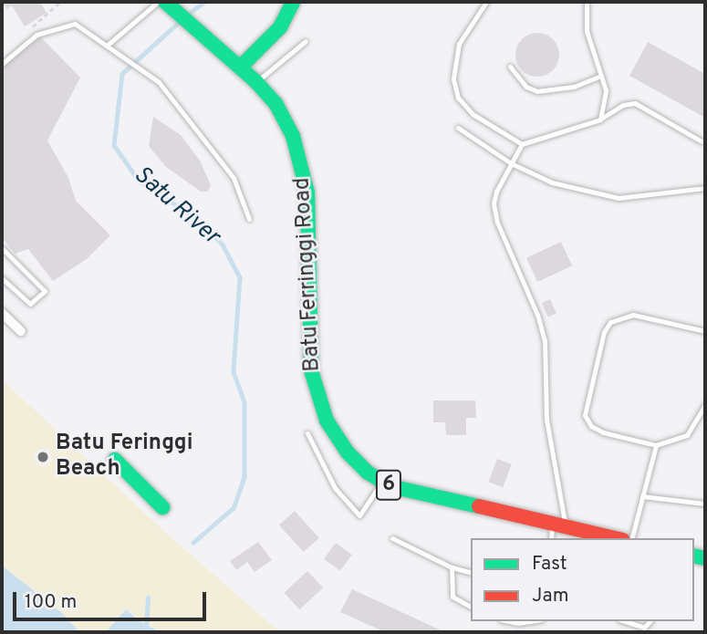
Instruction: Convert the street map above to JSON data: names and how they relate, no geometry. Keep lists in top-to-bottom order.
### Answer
{
  "streets": {
    "main road": ["Batu Ferringgi Road", "6"]
  },
  "water": ["Satu River"],
  "places": ["Batu Feringgi Beach"],
  "legend": ["Fast", "Jam"],
  "scale_bar": "100 m"
}
